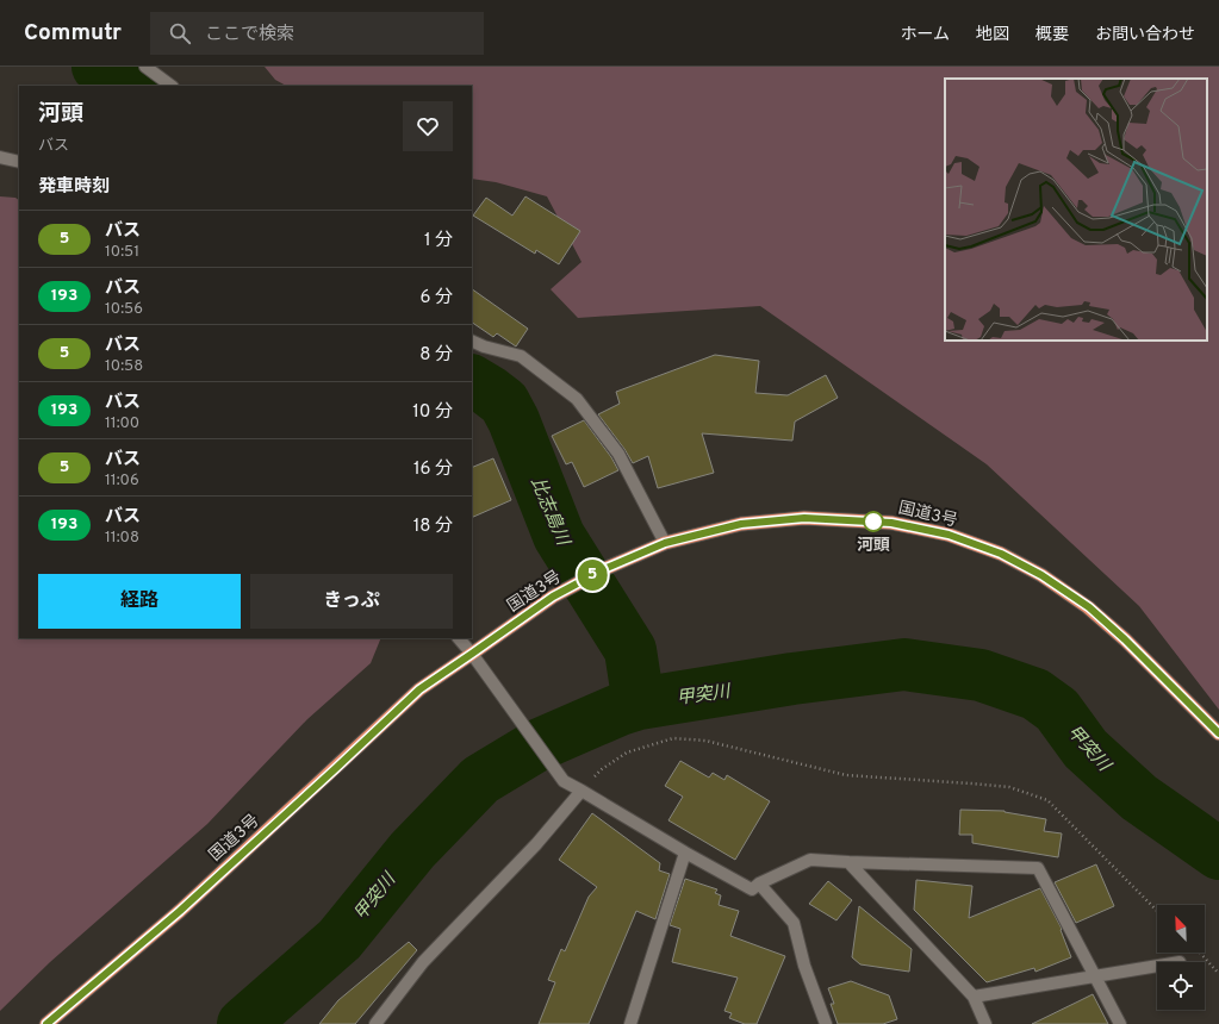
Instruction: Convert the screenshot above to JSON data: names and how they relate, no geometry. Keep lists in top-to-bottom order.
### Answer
{
  "streets": {
    "highway": ["国道3号"]
  },
  "water": ["比志島川", "甲突川"],
  "places": ["河頭"],
  "lines": ["bus line 5"],
  "north": "top left",
  "page": {
    "header": "Commutr",
    "search": "ここで検索",
    "nav": [
      "ホーム",
      "地図",
      "概要",
      "お問い合わせ"
    ],
    "on_map": "5",
    "heading": [
      ["河頭", "バス"],
      "発車時刻"
    ],
    "list": [
      {
        "mark": "5",
        "name": "バス",
        "note": "10:51",
        "value": "1 分"
      },
      {
        "mark": "193",
        "name": "バス",
        "note": "10:56",
        "value": "6 分"
      },
      {
        "mark": "5",
        "name": "バス",
        "note": "10:58",
        "value": "8 分"
      },
      {
        "mark": "193",
        "name": "バス",
        "note": "11:00",
        "value": "10 分"
      },
      {
        "mark": "5",
        "name": "バス",
        "note": "11:06",
        "value": "16 分"
      },
      {
        "mark": "193",
        "name": "バス",
        "note": "11:08",
        "value": "18 分"
      }
    ],
    "buttons": ["経路", "きっぷ"]
  }
}
